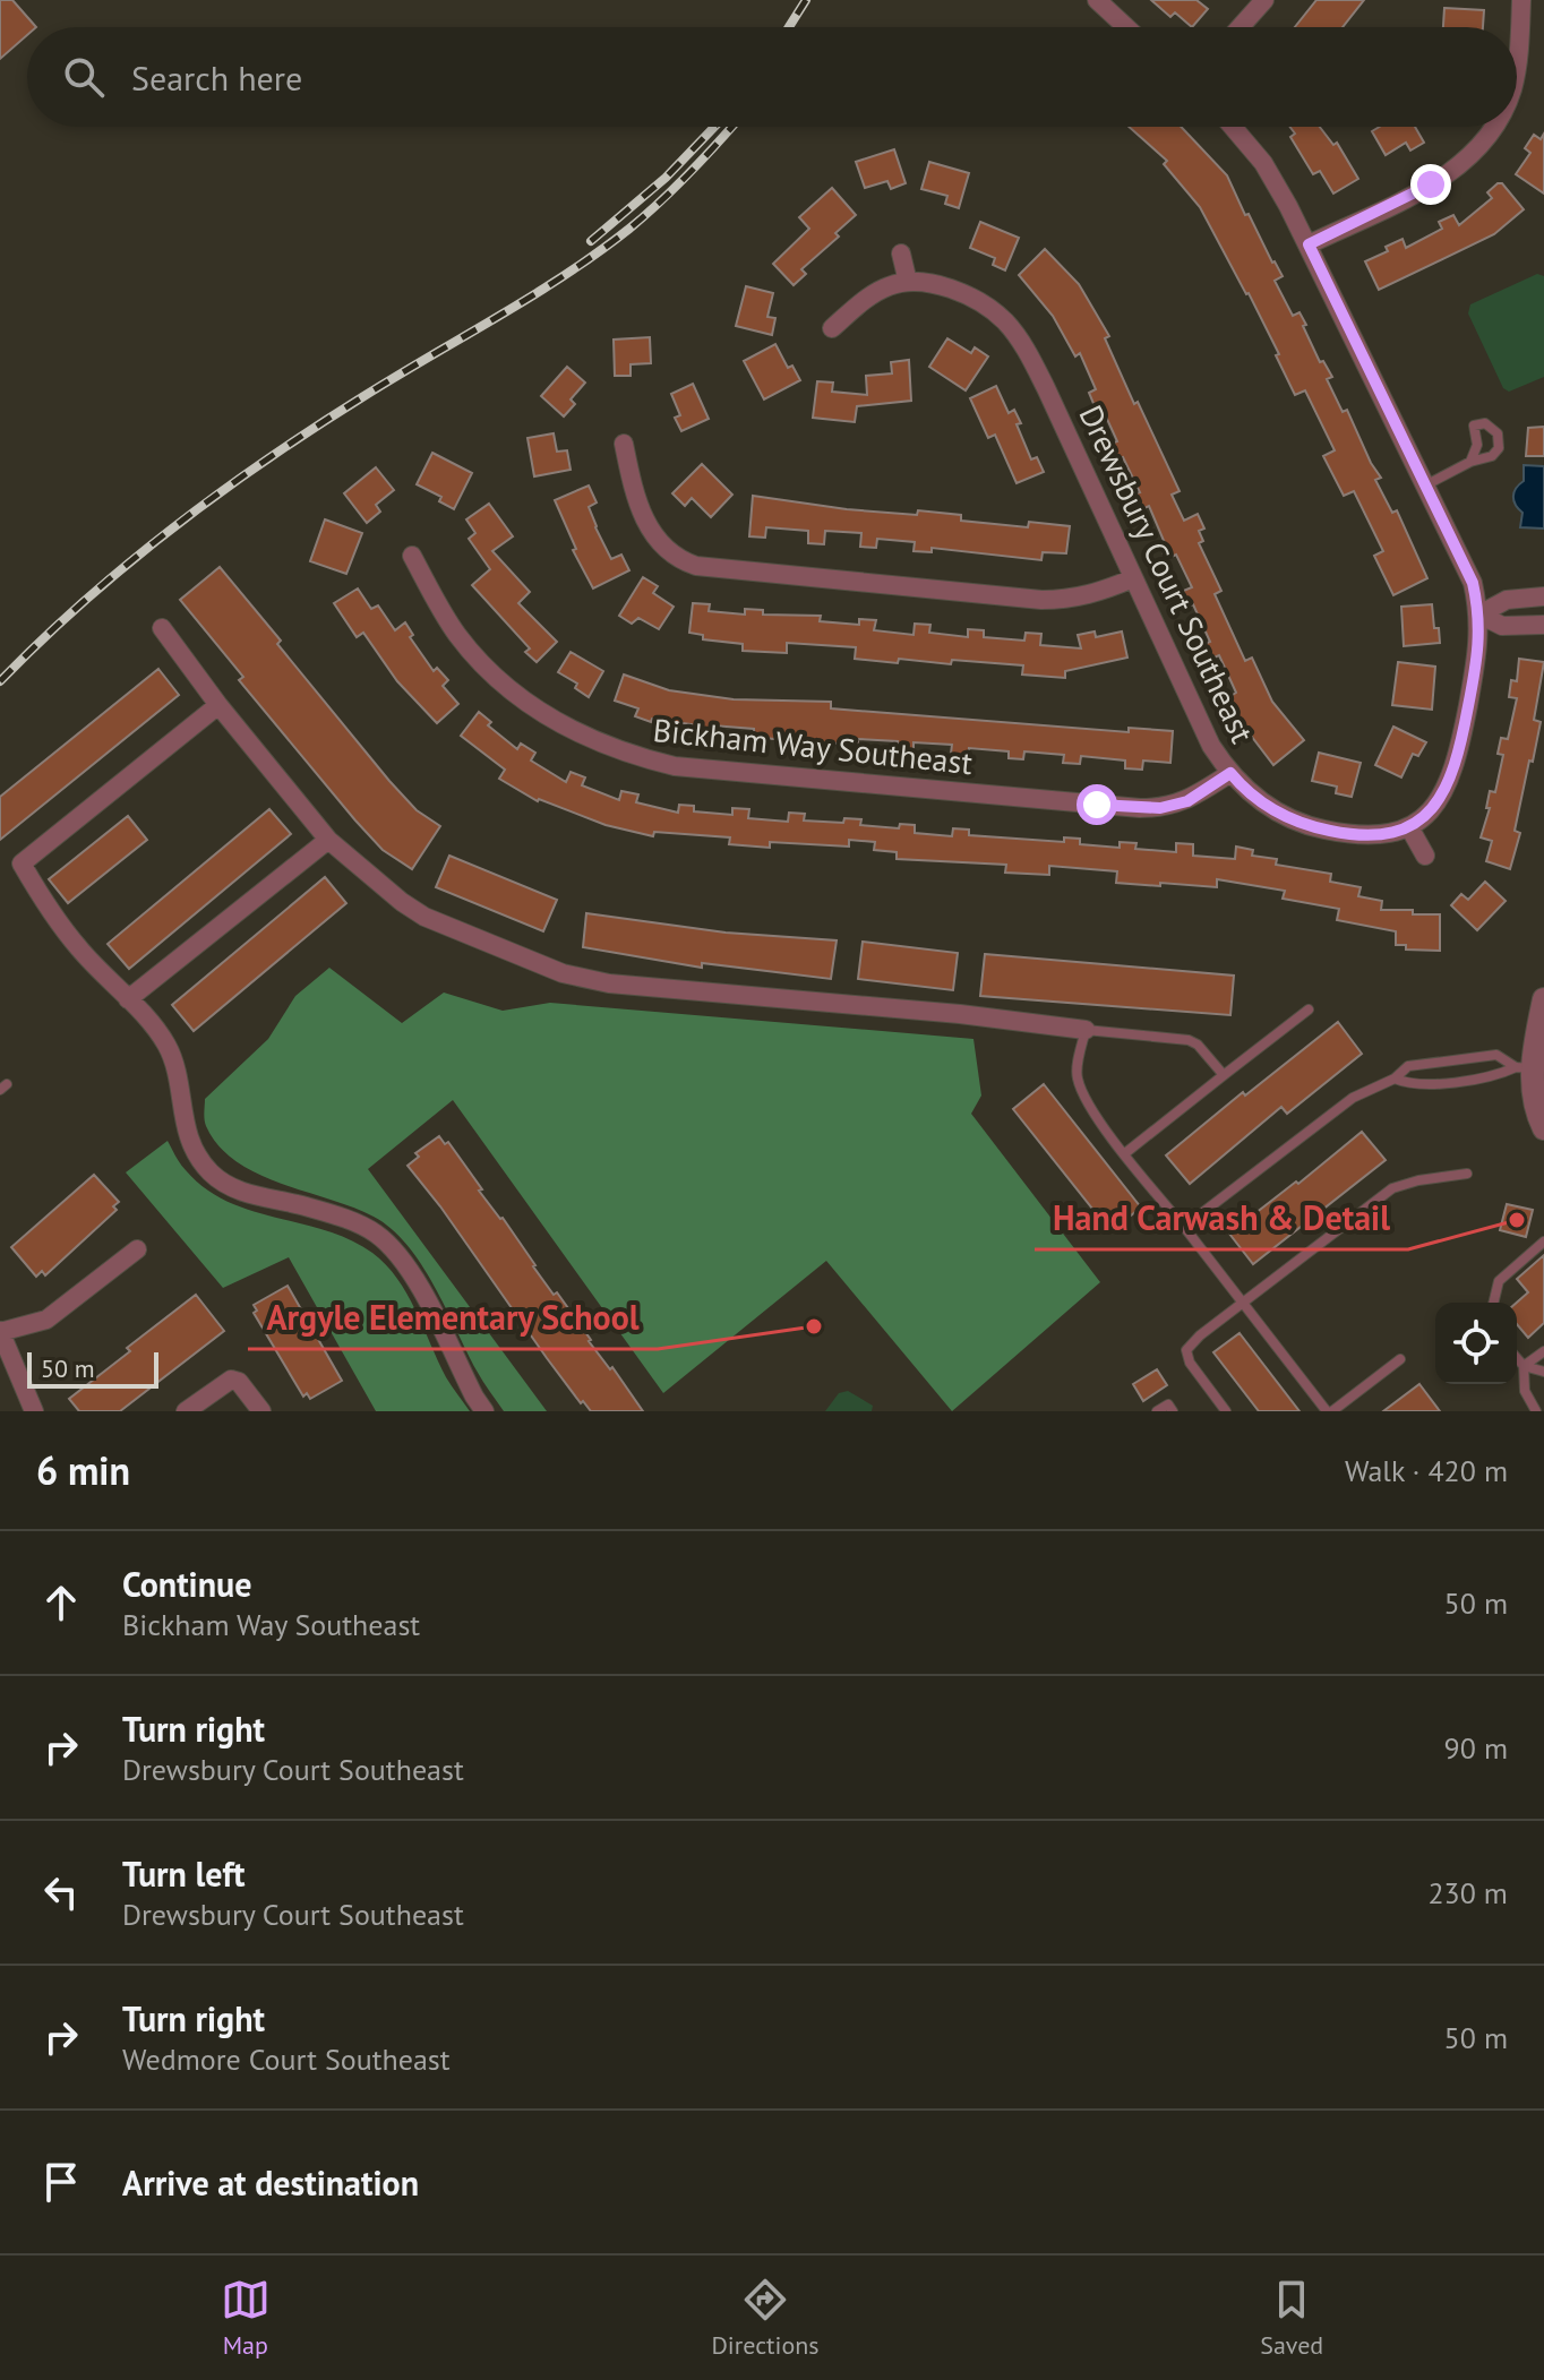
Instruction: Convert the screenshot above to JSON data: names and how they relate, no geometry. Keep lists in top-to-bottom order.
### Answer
{
  "streets": {
    "street": ["Drewsbury Court Southeast", "Bickham Way Southeast"]
  },
  "crossings": [
    ["Drewsbury Court Southeast", "Bickham Way Southeast"]
  ],
  "places": ["Hand Carwash & Detail", "Argyle Elementary School"],
  "scale_bar": "50 m",
  "page": {
    "search": "Search here",
    "scale": "50 m",
    "heading": ["6 min", "Walk · 420 m"],
    "list": [
      ["Continue", "Bickham Way Southeast", "50 m"],
      ["Turn right", "Drewsbury Court Southeast", "90 m"],
      ["Turn left", "Drewsbury Court Southeast", "230 m"],
      ["Turn right", "Wedmore Court Southeast", "50 m"],
      "Arrive at destination"
    ],
    "nav": ["Map", "Directions", "Saved"]
  }
}
